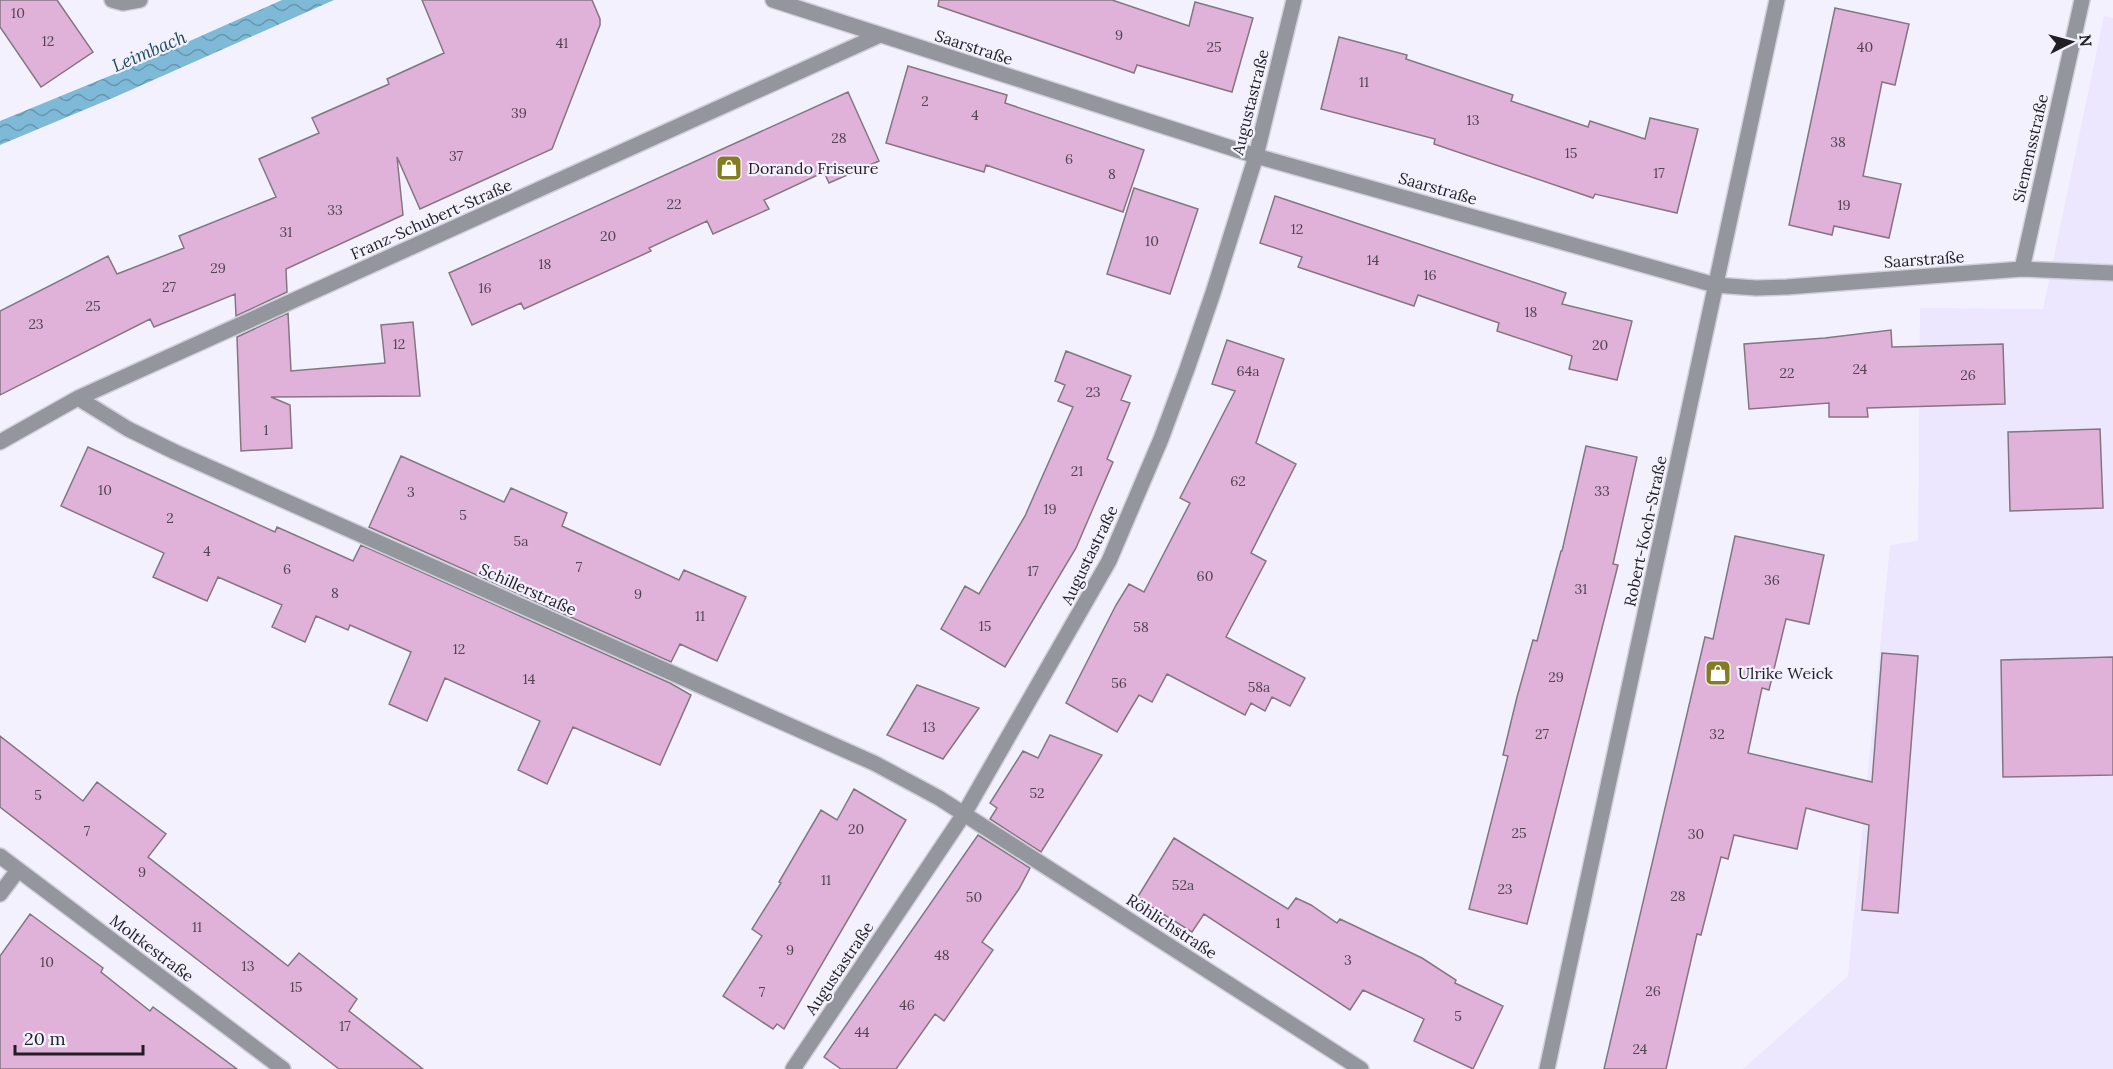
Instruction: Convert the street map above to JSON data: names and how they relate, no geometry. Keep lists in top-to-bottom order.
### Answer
{
  "streets": {
    "street": [
      "Saarstraße",
      "Augustastraße",
      "Siemensstraße",
      "Franz-Schubert-Straße",
      "Robert-Koch-Straße",
      "Schillerstraße",
      "Röhlichstraße",
      "Moltkestraße"
    ]
  },
  "crossings": [
    ["Saarstraße", "Augustastraße"],
    ["Saarstraße", "Siemensstraße"],
    ["Saarstraße", "Franz-Schubert-Straße"],
    ["Saarstraße", "Robert-Koch-Straße"],
    ["Augustastraße", "Schillerstraße"],
    ["Augustastraße", "Röhlichstraße"],
    ["Franz-Schubert-Straße", "Schillerstraße"],
    ["Schillerstraße", "Röhlichstraße"]
  ],
  "water": ["Leimbach"],
  "places": {
    "shop": ["Dorando Friseure", "Ulrike Weick"]
  },
  "house_numbers": [
    "10",
    "9",
    "12",
    "41",
    "25",
    "40",
    "11",
    "2",
    "39",
    "4",
    "13",
    "28",
    "38",
    "15",
    "37",
    "6",
    "17",
    "8",
    "22",
    "19",
    "33",
    "12",
    "31",
    "20",
    "10",
    "14",
    "18",
    "29",
    "16",
    "27",
    "16",
    "25",
    "18",
    "23",
    "12",
    "20",
    "24",
    "64a",
    "22",
    "26",
    "23",
    "1",
    "21",
    "62",
    "10",
    "33",
    "3",
    "19",
    "5",
    "2",
    "5a",
    "4",
    "7",
    "6",
    "17",
    "60",
    "36",
    "31",
    "8",
    "9",
    "11",
    "15",
    "58",
    "12",
    "29",
    "14",
    "56",
    "58a",
    "13",
    "27",
    "32",
    "52",
    "5",
    "20",
    "7",
    "25",
    "30",
    "9",
    "11",
    "52a",
    "23",
    "28",
    "50",
    "1",
    "11",
    "9",
    "48",
    "3",
    "10",
    "13",
    "15",
    "26",
    "7",
    "46",
    "5",
    "17",
    "44",
    "24"
  ],
  "scale_bar": "20 m",
  "north": "right"
}
